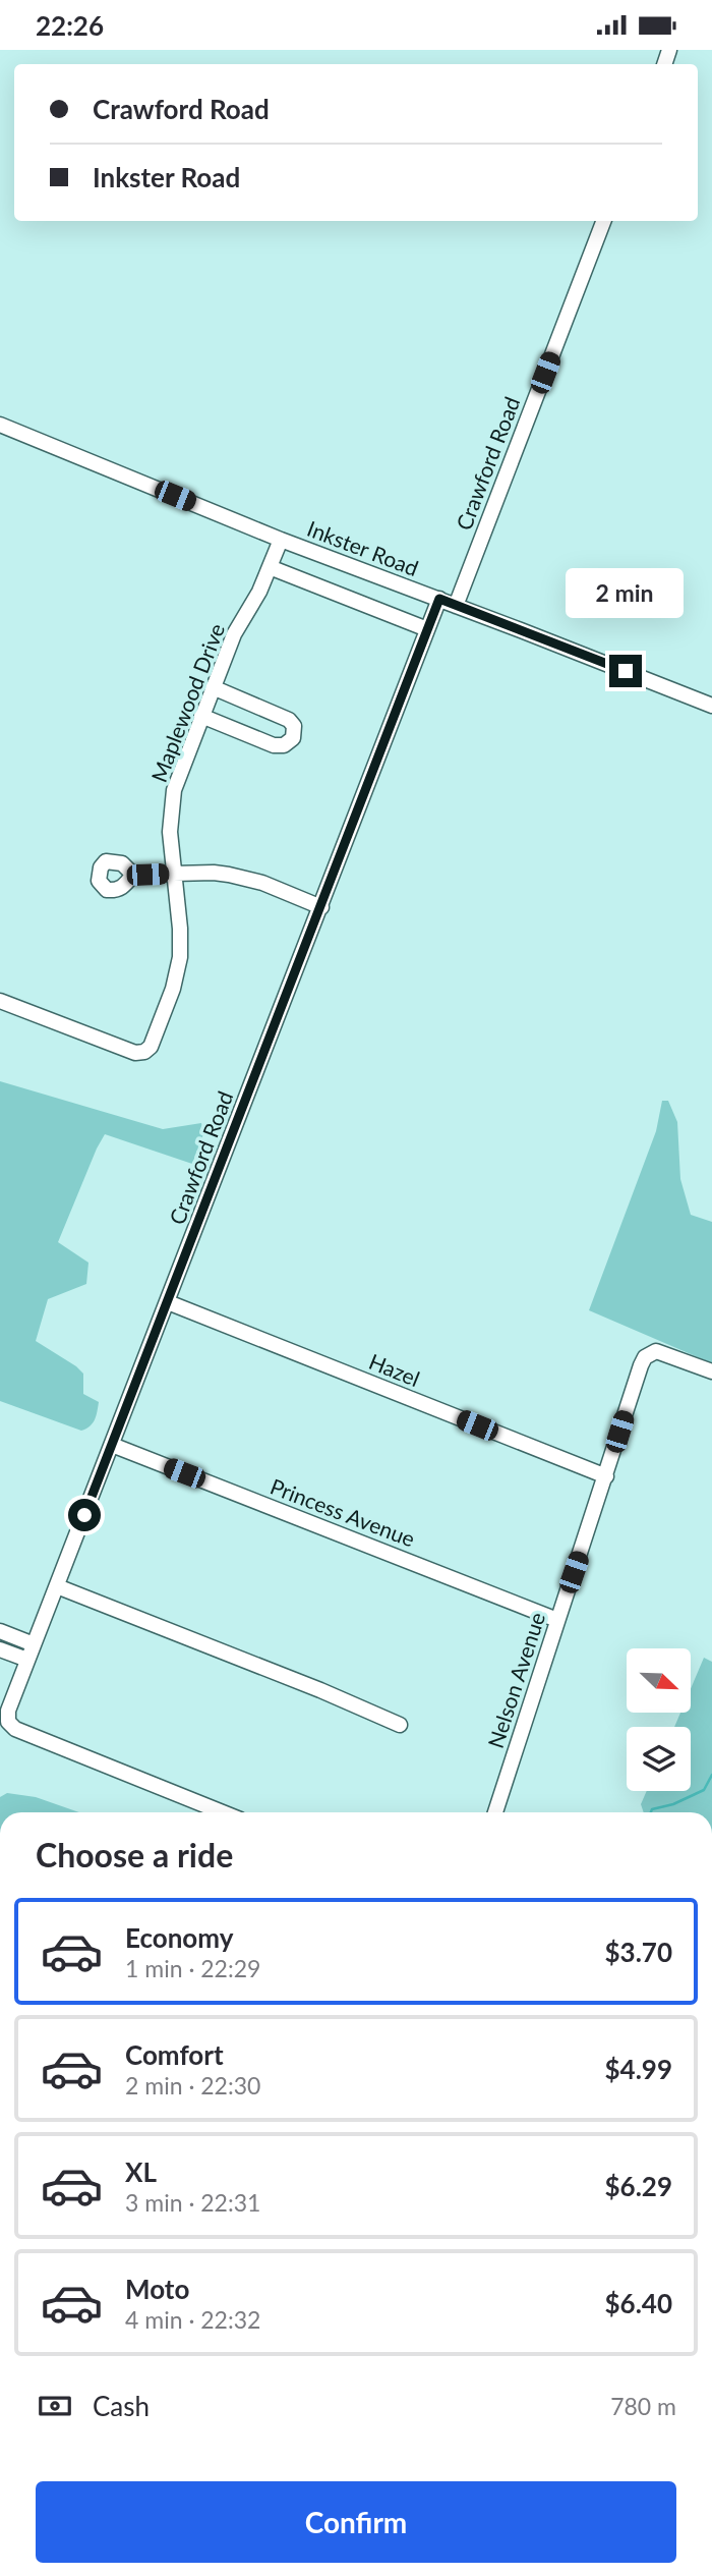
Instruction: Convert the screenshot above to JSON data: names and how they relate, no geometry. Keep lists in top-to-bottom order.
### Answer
{
  "streets": {
    "street": [
      "Crawford Road",
      "Inkster Road",
      "Maplewood Drive",
      "Hazel",
      "Princess Avenue",
      "Nelson Avenue"
    ]
  },
  "crossings": [
    ["Crawford Road", "Inkster Road"],
    ["Crawford Road", "Hazel"],
    ["Crawford Road", "Princess Avenue"],
    ["Inkster Road", "Maplewood Drive"],
    ["Hazel", "Nelson Avenue"],
    ["Princess Avenue", "Nelson Avenue"]
  ],
  "north": "bottom right",
  "page": {
    "status": "22:26",
    "banner": ["Crawford Road", "Inkster Road"],
    "bubble": "2 min",
    "heading": "Choose a ride",
    "list": [
      {
        "name": "Economy",
        "note": "1 min · 22:29",
        "value": "$3.70"
      },
      {
        "name": "Comfort",
        "note": "2 min · 22:30",
        "value": "$4.99"
      },
      {
        "name": "XL",
        "note": "3 min · 22:31",
        "value": "$6.29"
      },
      {
        "name": "Moto",
        "note": "4 min · 22:32",
        "value": "$6.40"
      }
    ],
    "pay": ["Cash", "780 m"],
    "buttons": "Confirm"
  }
}
